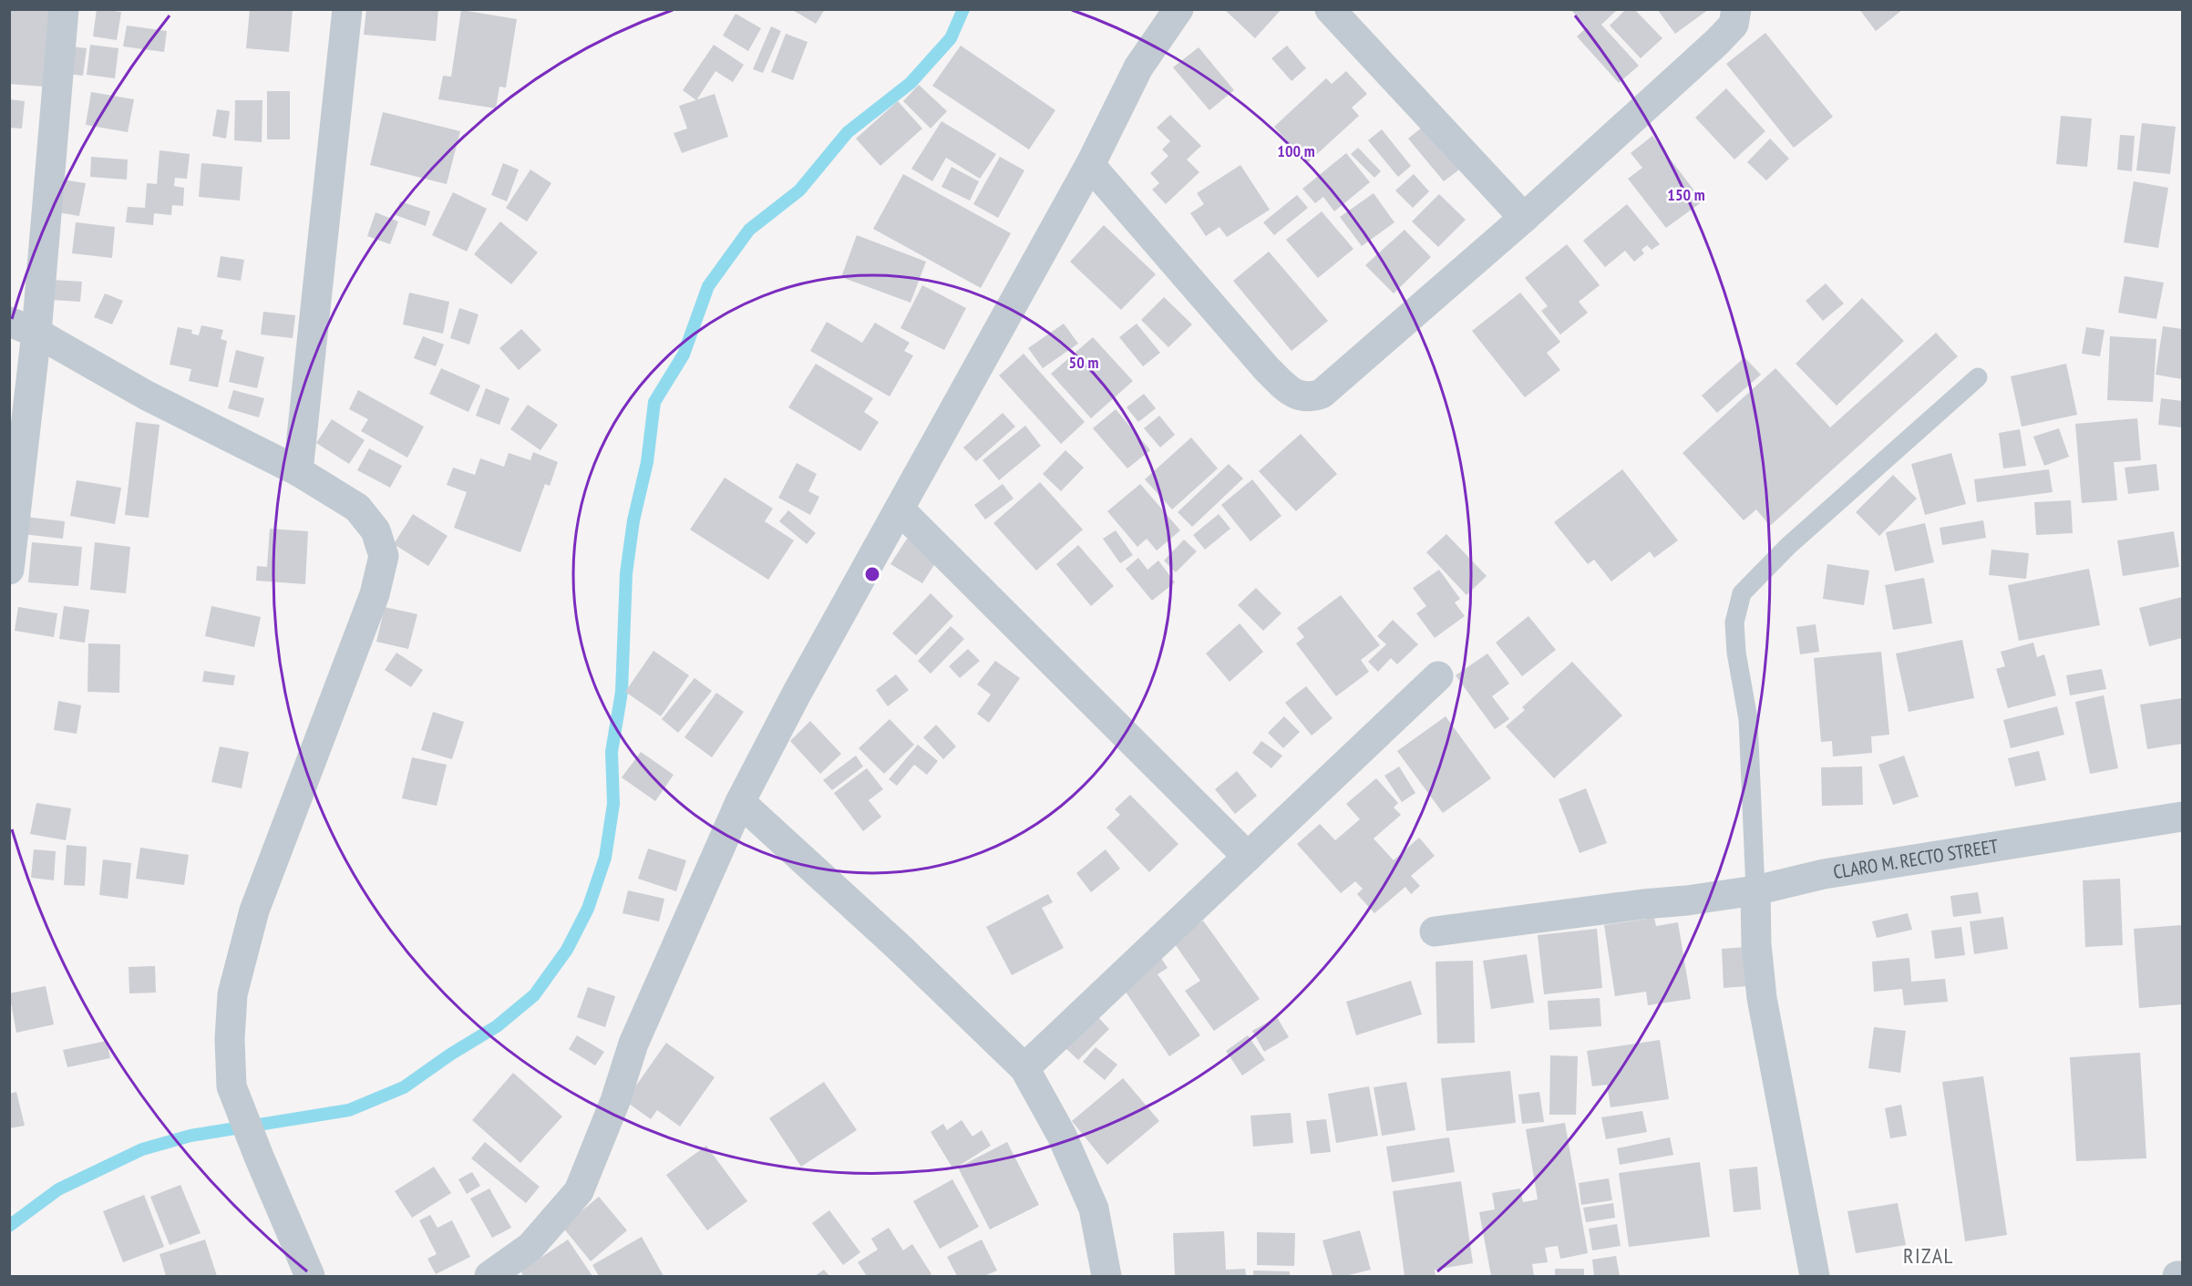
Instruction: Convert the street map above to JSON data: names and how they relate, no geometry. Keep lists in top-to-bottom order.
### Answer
{
  "streets": {
    "street": ["CLARO M. RECTO STREET"]
  },
  "districts": ["RIZAL"],
  "rings": ["100 m", "150 m", "50 m"]
}
